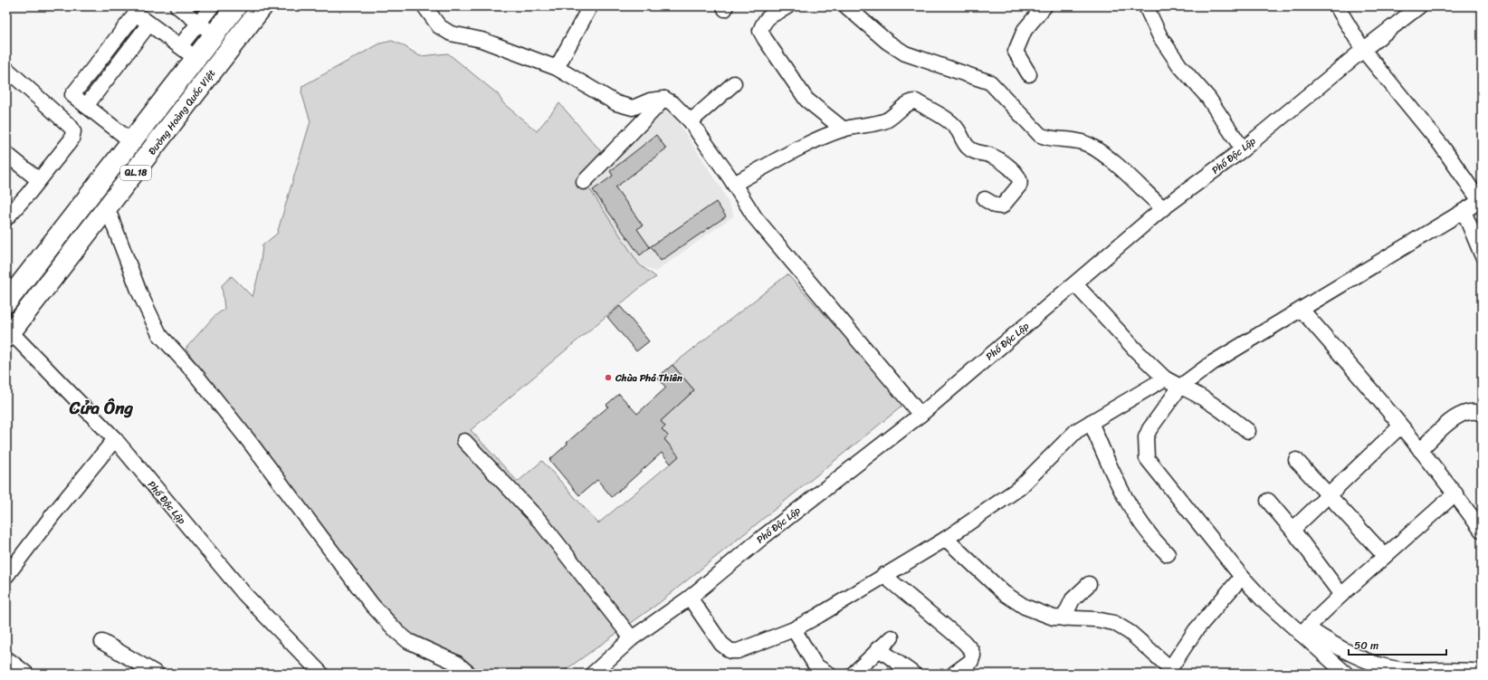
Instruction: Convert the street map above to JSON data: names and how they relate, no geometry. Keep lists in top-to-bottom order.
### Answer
{
  "streets": {
    "highway": ["Đường Hoàng Quốc Việt", "QL.18"],
    "street": ["Phố Độc Lập"]
  },
  "crossings": [
    ["Đường Hoàng Quốc Việt", "Phố Độc Lập"]
  ],
  "districts": ["Cửa Ông"],
  "places": ["Chùa Phả Thiên"],
  "scale_bar": "50 m"
}
